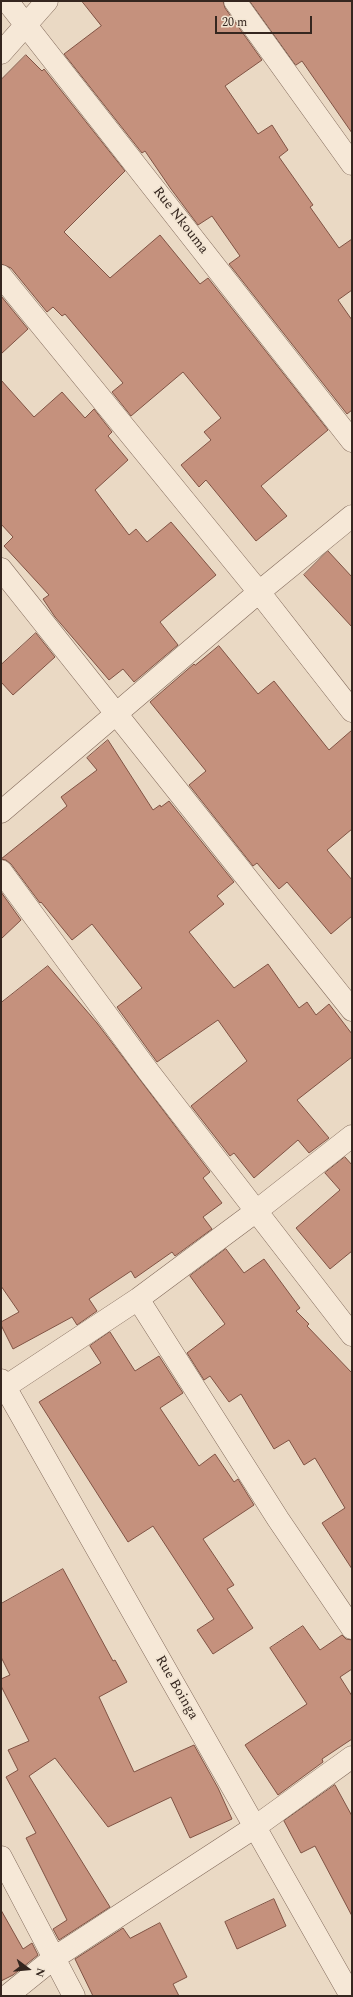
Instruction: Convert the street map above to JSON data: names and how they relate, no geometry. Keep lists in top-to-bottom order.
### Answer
{
  "streets": {
    "street": ["Rue Nkouma", "Rue Boinga"]
  },
  "scale_bar": "20 m",
  "north": "right"
}
